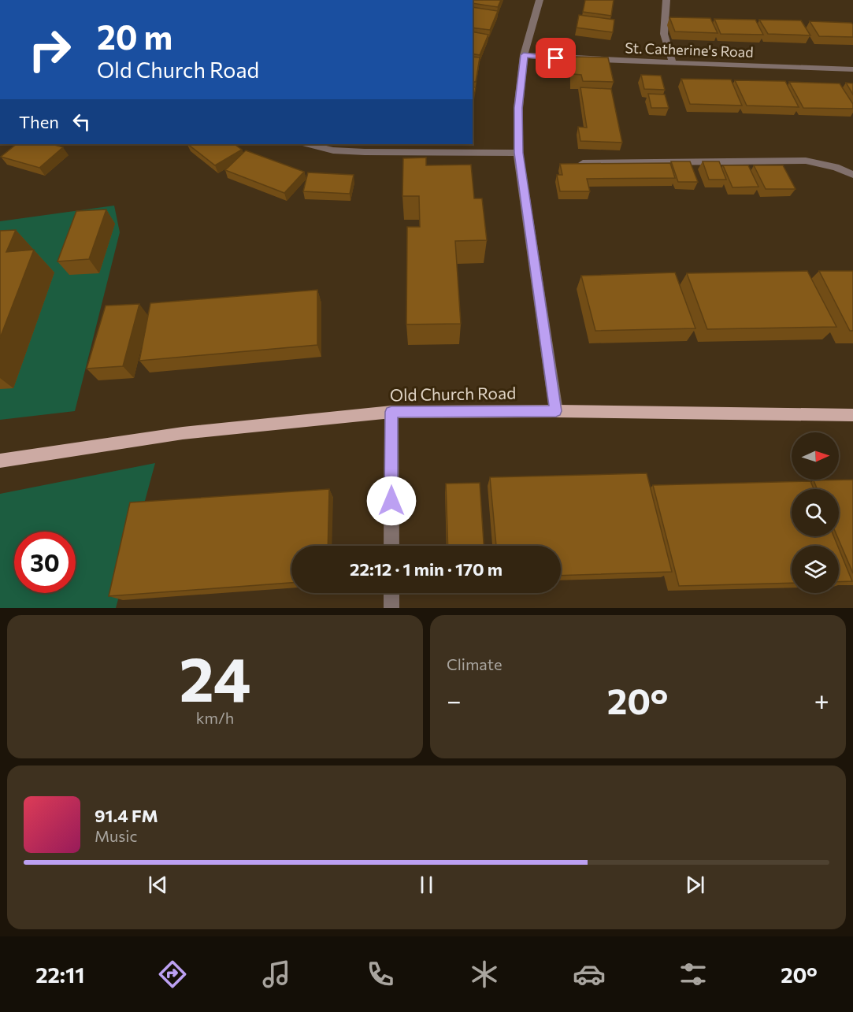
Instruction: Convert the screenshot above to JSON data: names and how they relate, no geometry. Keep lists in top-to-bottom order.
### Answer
{
  "streets": {
    "main road": ["Old Church Road"],
    "street": ["St. Catherine's Road"]
  },
  "north": "right",
  "page": {
    "turn": ["20 m", "Old Church Road"],
    "then": "Then",
    "limit": "30",
    "trip": "22:12 · 1 min · 170 m",
    "tile": [
      ["24", "km/h"],
      "Climate"
    ],
    "heat": ["−", "20°", "+"],
    "song": ["91.4 FM", "Music"],
    "tabs": ["22:11", "20°"]
  }
}
